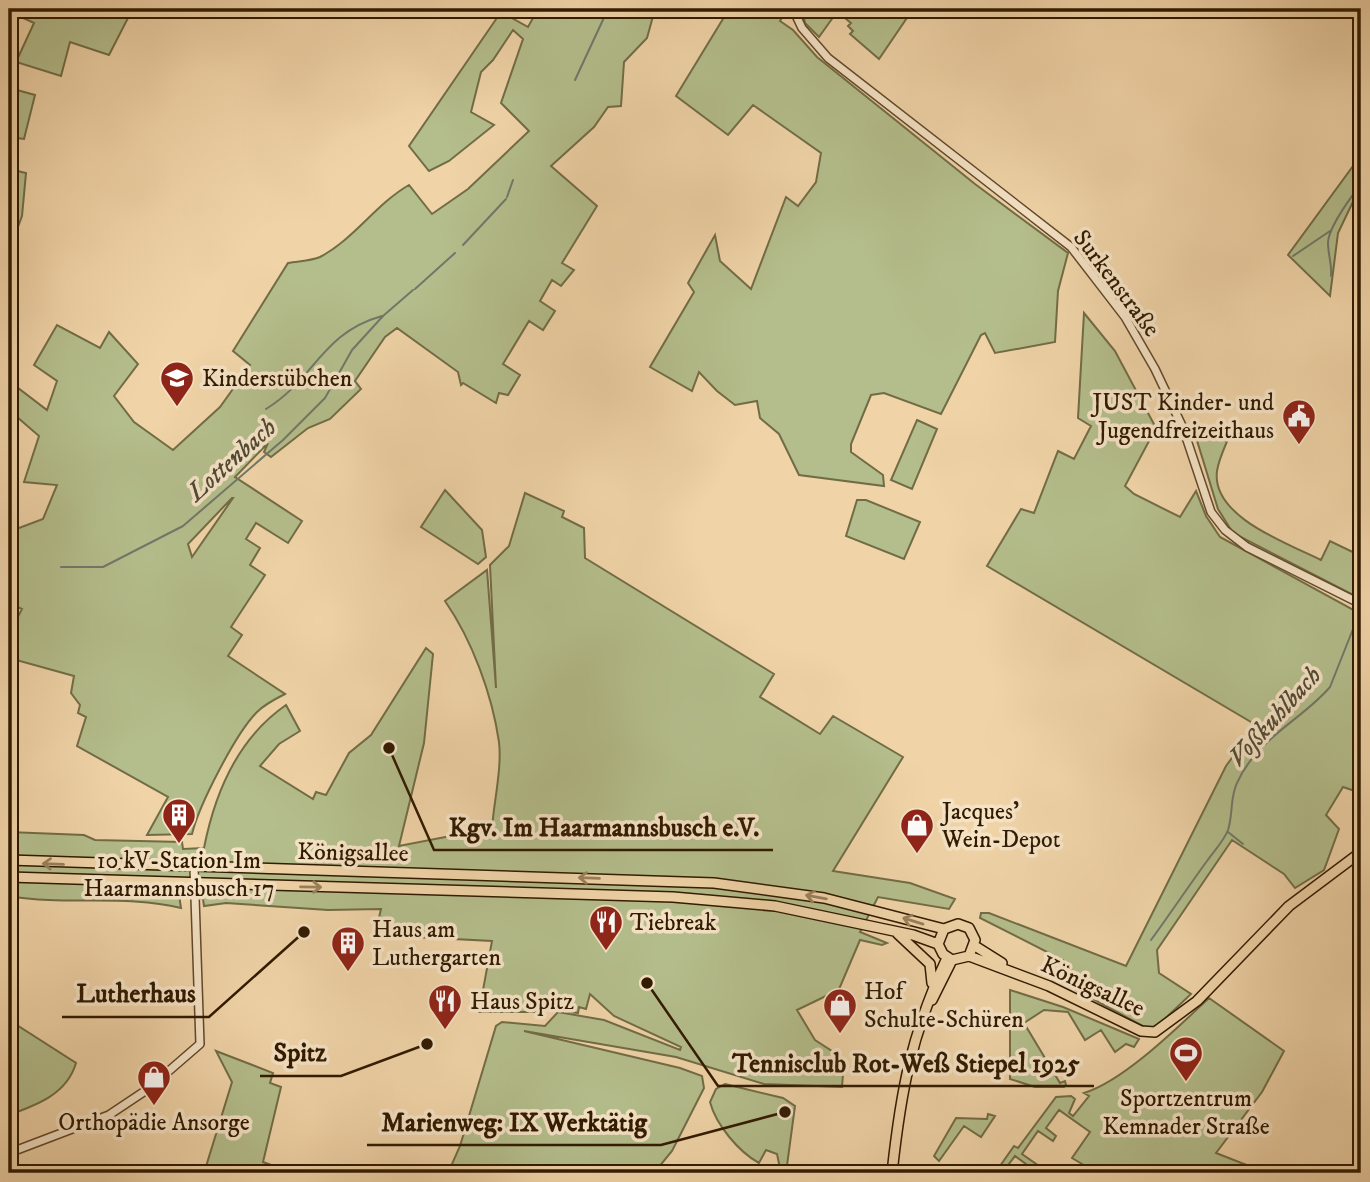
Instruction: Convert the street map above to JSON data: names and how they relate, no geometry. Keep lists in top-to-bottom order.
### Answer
{
  "streets": {
    "main road": ["Königsallee"],
    "street": ["Surkenstraße"]
  },
  "water": ["Lottenbach", "Voßkuhlbach"],
  "places": {
    "school or university": ["Kinderstübchen"],
    "public building": ["JUST Kinder- und Jugendfreizeithaus"],
    "other": [
      "Kgv. Im Haarmannsbusch e.V.",
      "Lutherhaus",
      "Tennisclub Rot-Weß Stiepel 1925",
      "Spitz",
      "Marienweg: IX Werktätig"
    ],
    "building": ["10 kV-Station Im Haarmannsbusch 17", "Haus am Luthergarten"],
    "shop": ["Jacques’ Wein-Depot", "Hof Schulte-Schüren", "Orthopädie Ansorge"],
    "restaurant": ["Tiebreak", "Haus Spitz"],
    "sports": ["Sportzentrum Kemnader Straße"]
  }
}
